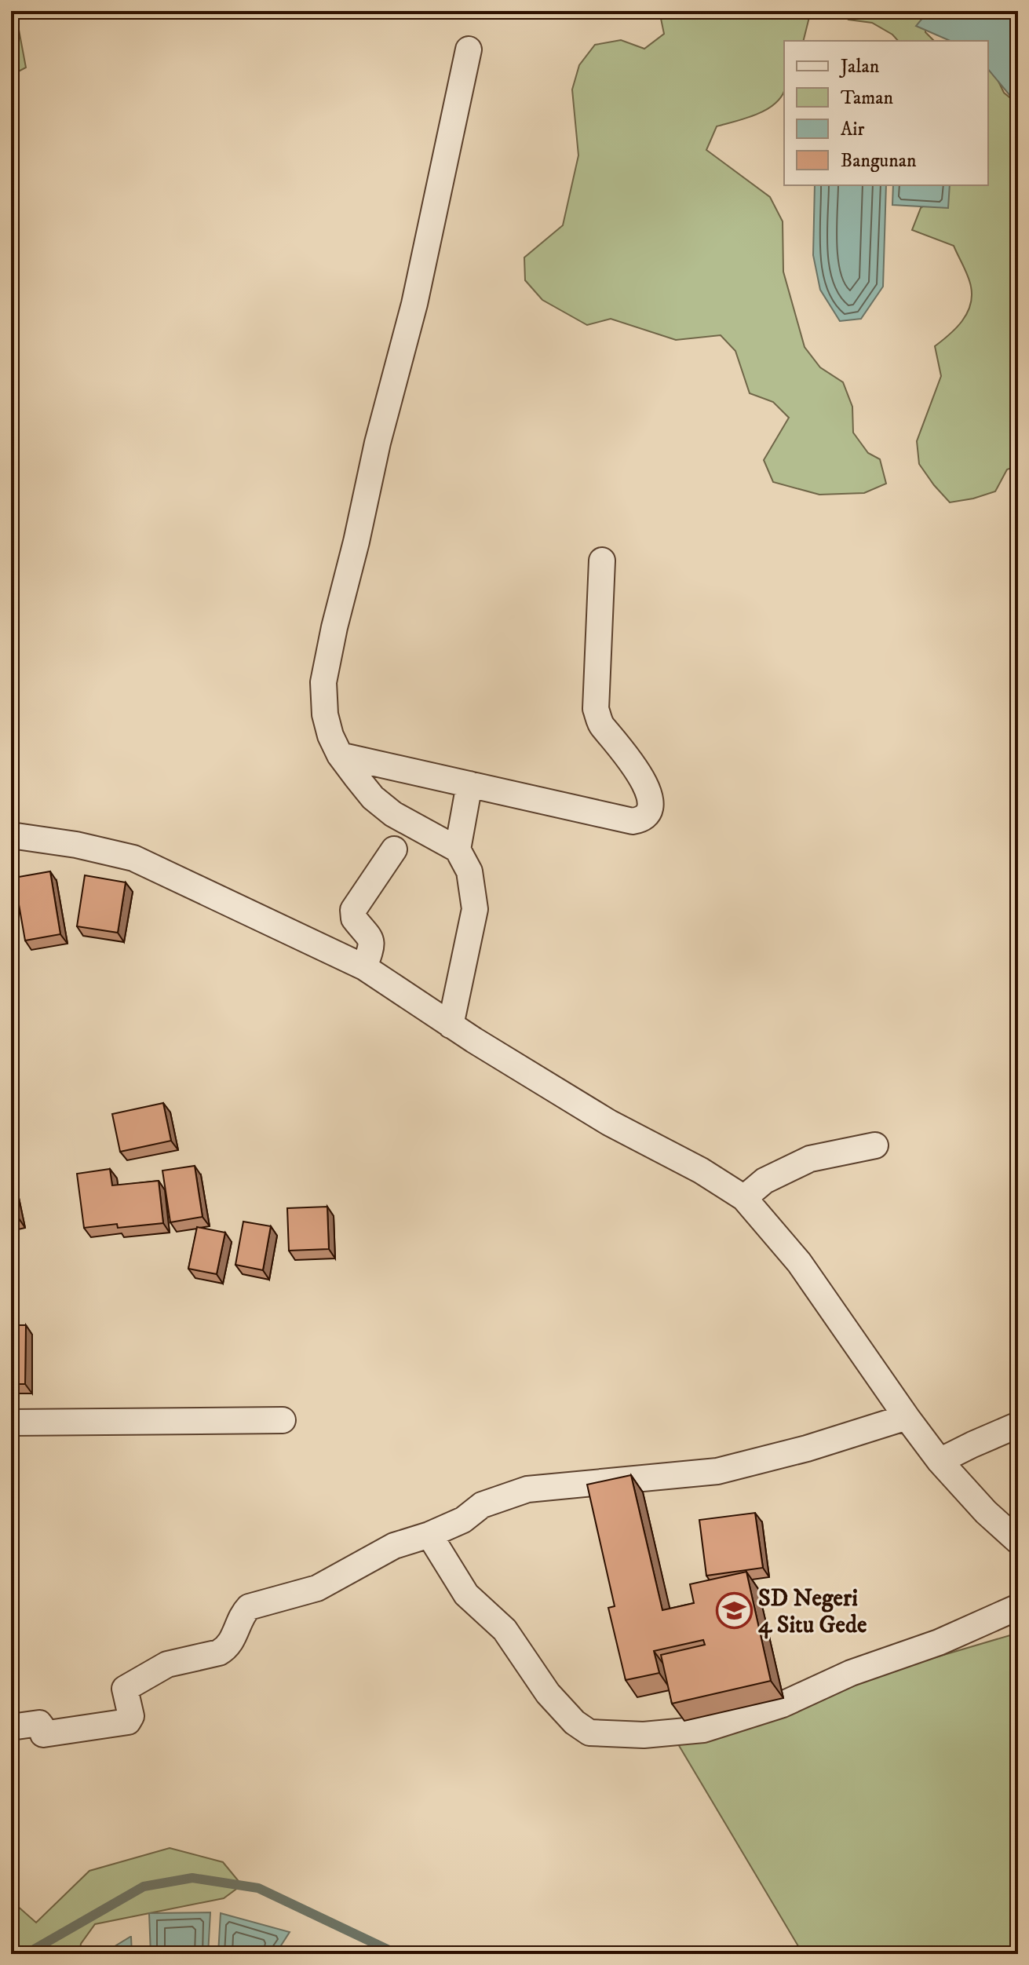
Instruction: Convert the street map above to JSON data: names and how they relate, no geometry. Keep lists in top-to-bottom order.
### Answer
{
  "places": {
    "school or university": ["SD Negeri 4 Situ Gede"]
  },
  "legend": [
    "Jalan",
    "Taman",
    "Air",
    "Bangunan"
  ]
}
